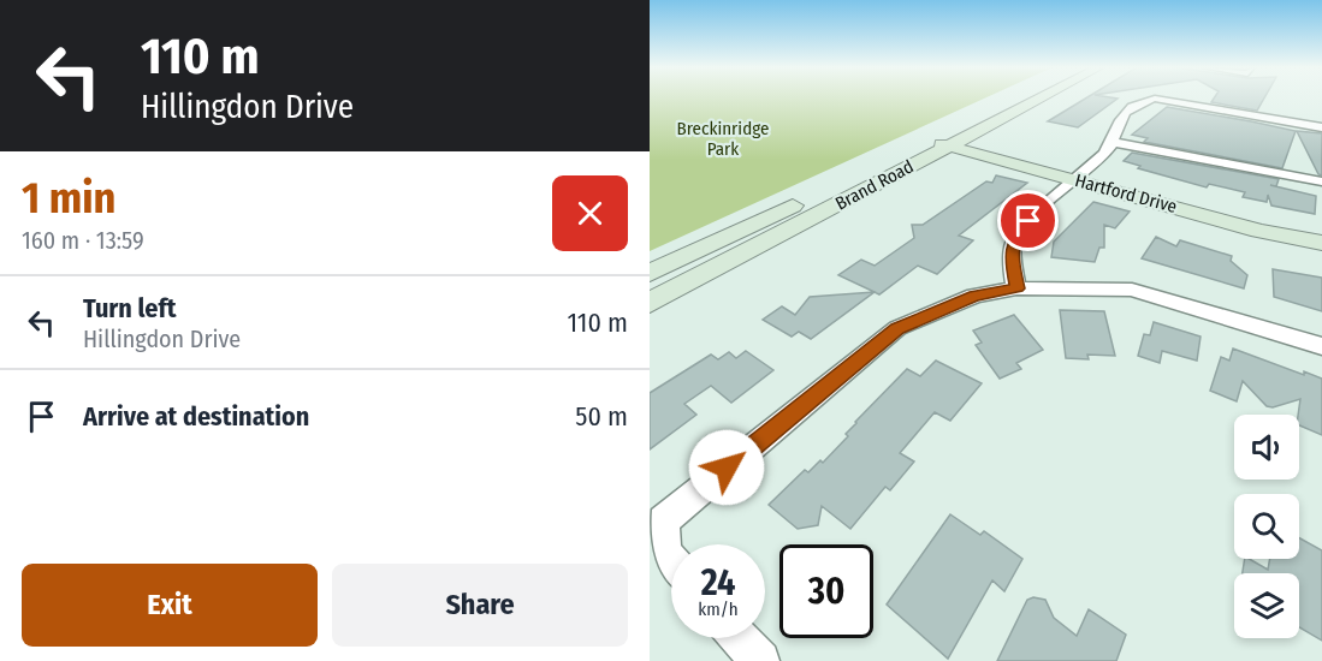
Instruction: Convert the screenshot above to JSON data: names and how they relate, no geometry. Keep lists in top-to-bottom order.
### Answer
{
  "streets": {
    "main road": ["Brand Road", "Hartford Drive"]
  },
  "crossings": [
    ["Brand Road", "Hartford Drive"]
  ],
  "parks": ["Breckinridge Park"],
  "page": {
    "turn": ["110 m", "Hillingdon Drive"],
    "heading": ["1 min", "160 m · 13:59"],
    "list": [
      {
        "name": "Turn left",
        "note": "Hillingdon Drive",
        "value": "110 m"
      },
      {
        "name": "Arrive at destination",
        "value": "50 m"
      }
    ],
    "speed": "24 km/h",
    "limit": "30",
    "buttons": ["Exit", "Share"]
  }
}
